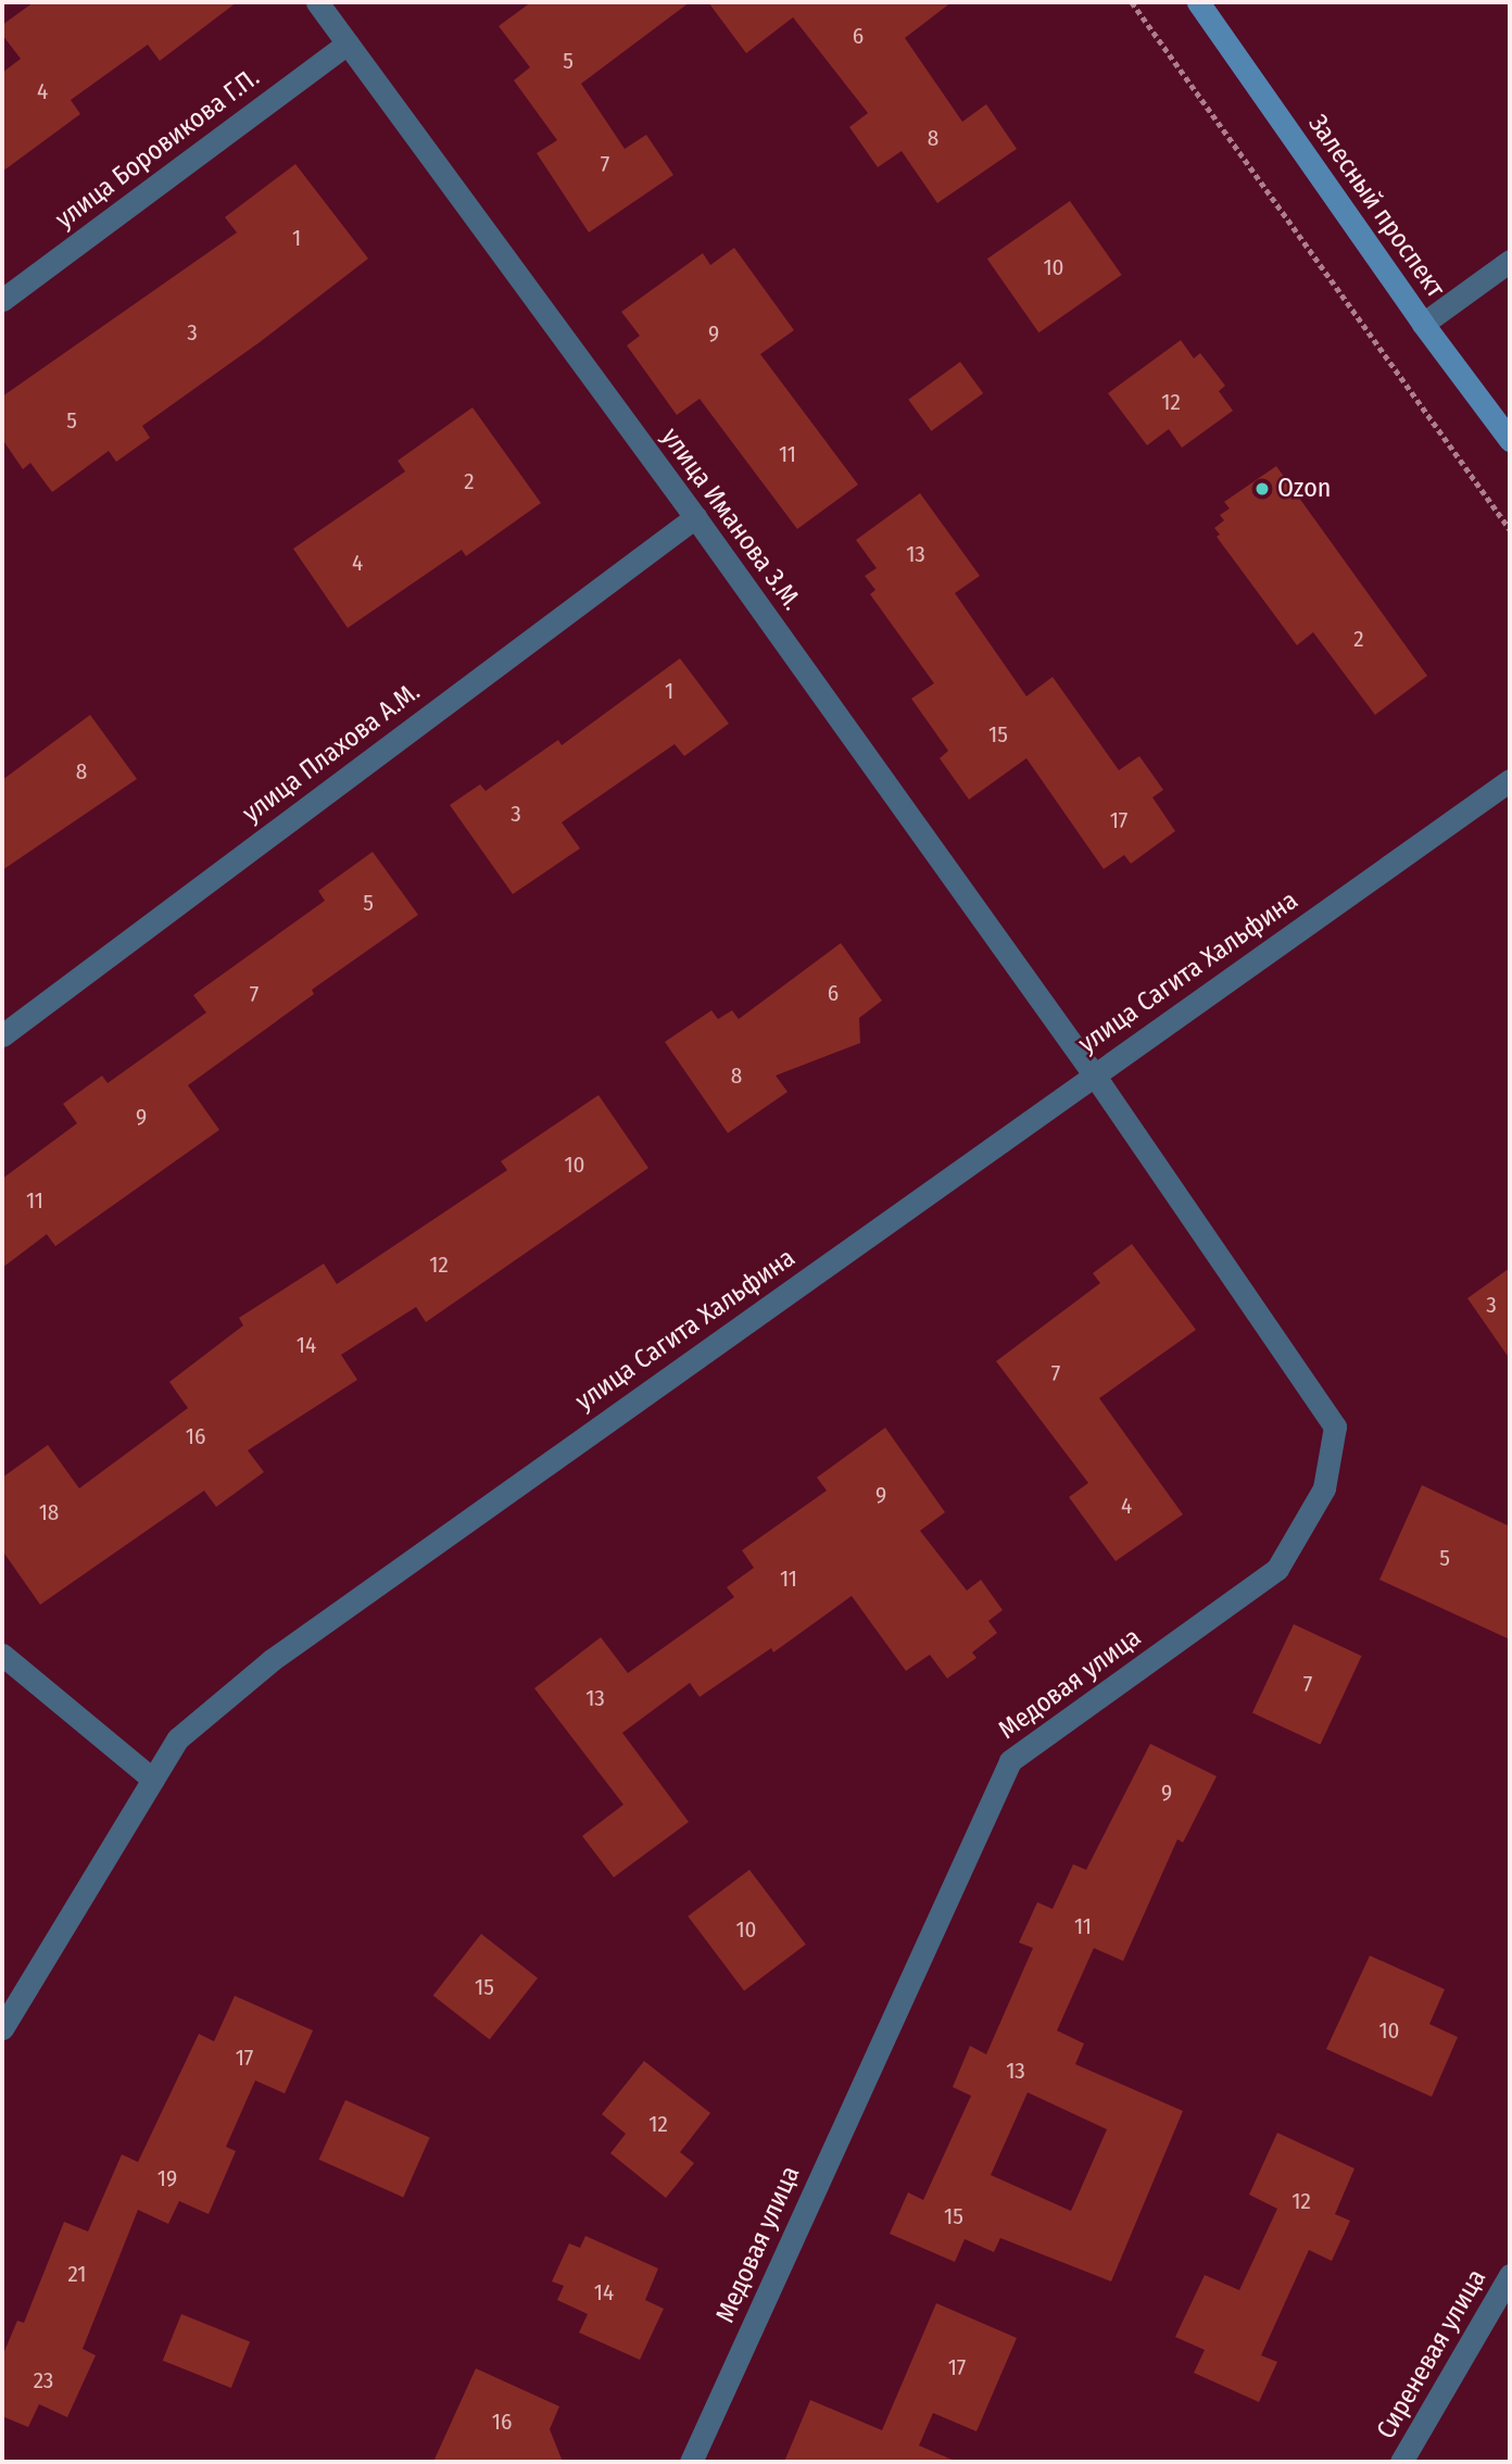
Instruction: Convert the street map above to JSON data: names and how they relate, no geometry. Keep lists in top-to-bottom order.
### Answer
{
  "streets": {
    "main road": ["Залесный проспект"],
    "street": [
      "улица Боровикова Г.П.",
      "улица Иманова З.М.",
      "улица Плахова А.М.",
      "улица Сагита Хальфина",
      "Медовая улица",
      "Сиреневая улица"
    ]
  },
  "crossings": [
    ["улица Боровикова Г.П.", "улица Иманова З.М."],
    ["улица Иманова З.М.", "улица Плахова А.М."],
    ["улица Иманова З.М.", "улица Сагита Хальфина"],
    ["улица Иманова З.М.", "Медовая улица"],
    ["улица Сагита Хальфина", "Медовая улица"]
  ],
  "places": ["Ozon"],
  "house_numbers": [
    "6",
    "5",
    "4",
    "8",
    "7",
    "1",
    "10",
    "3",
    "9",
    "12",
    "5",
    "11",
    "2",
    "13",
    "4",
    "2",
    "1",
    "15",
    "8",
    "3",
    "17",
    "5",
    "6",
    "7",
    "8",
    "9",
    "10",
    "11",
    "12",
    "3",
    "14",
    "7",
    "16",
    "9",
    "4",
    "18",
    "5",
    "11",
    "7",
    "13",
    "9",
    "11",
    "10",
    "15",
    "10",
    "17",
    "13",
    "12",
    "19",
    "12",
    "15",
    "21",
    "14",
    "17",
    "23",
    "16"
  ]
}
